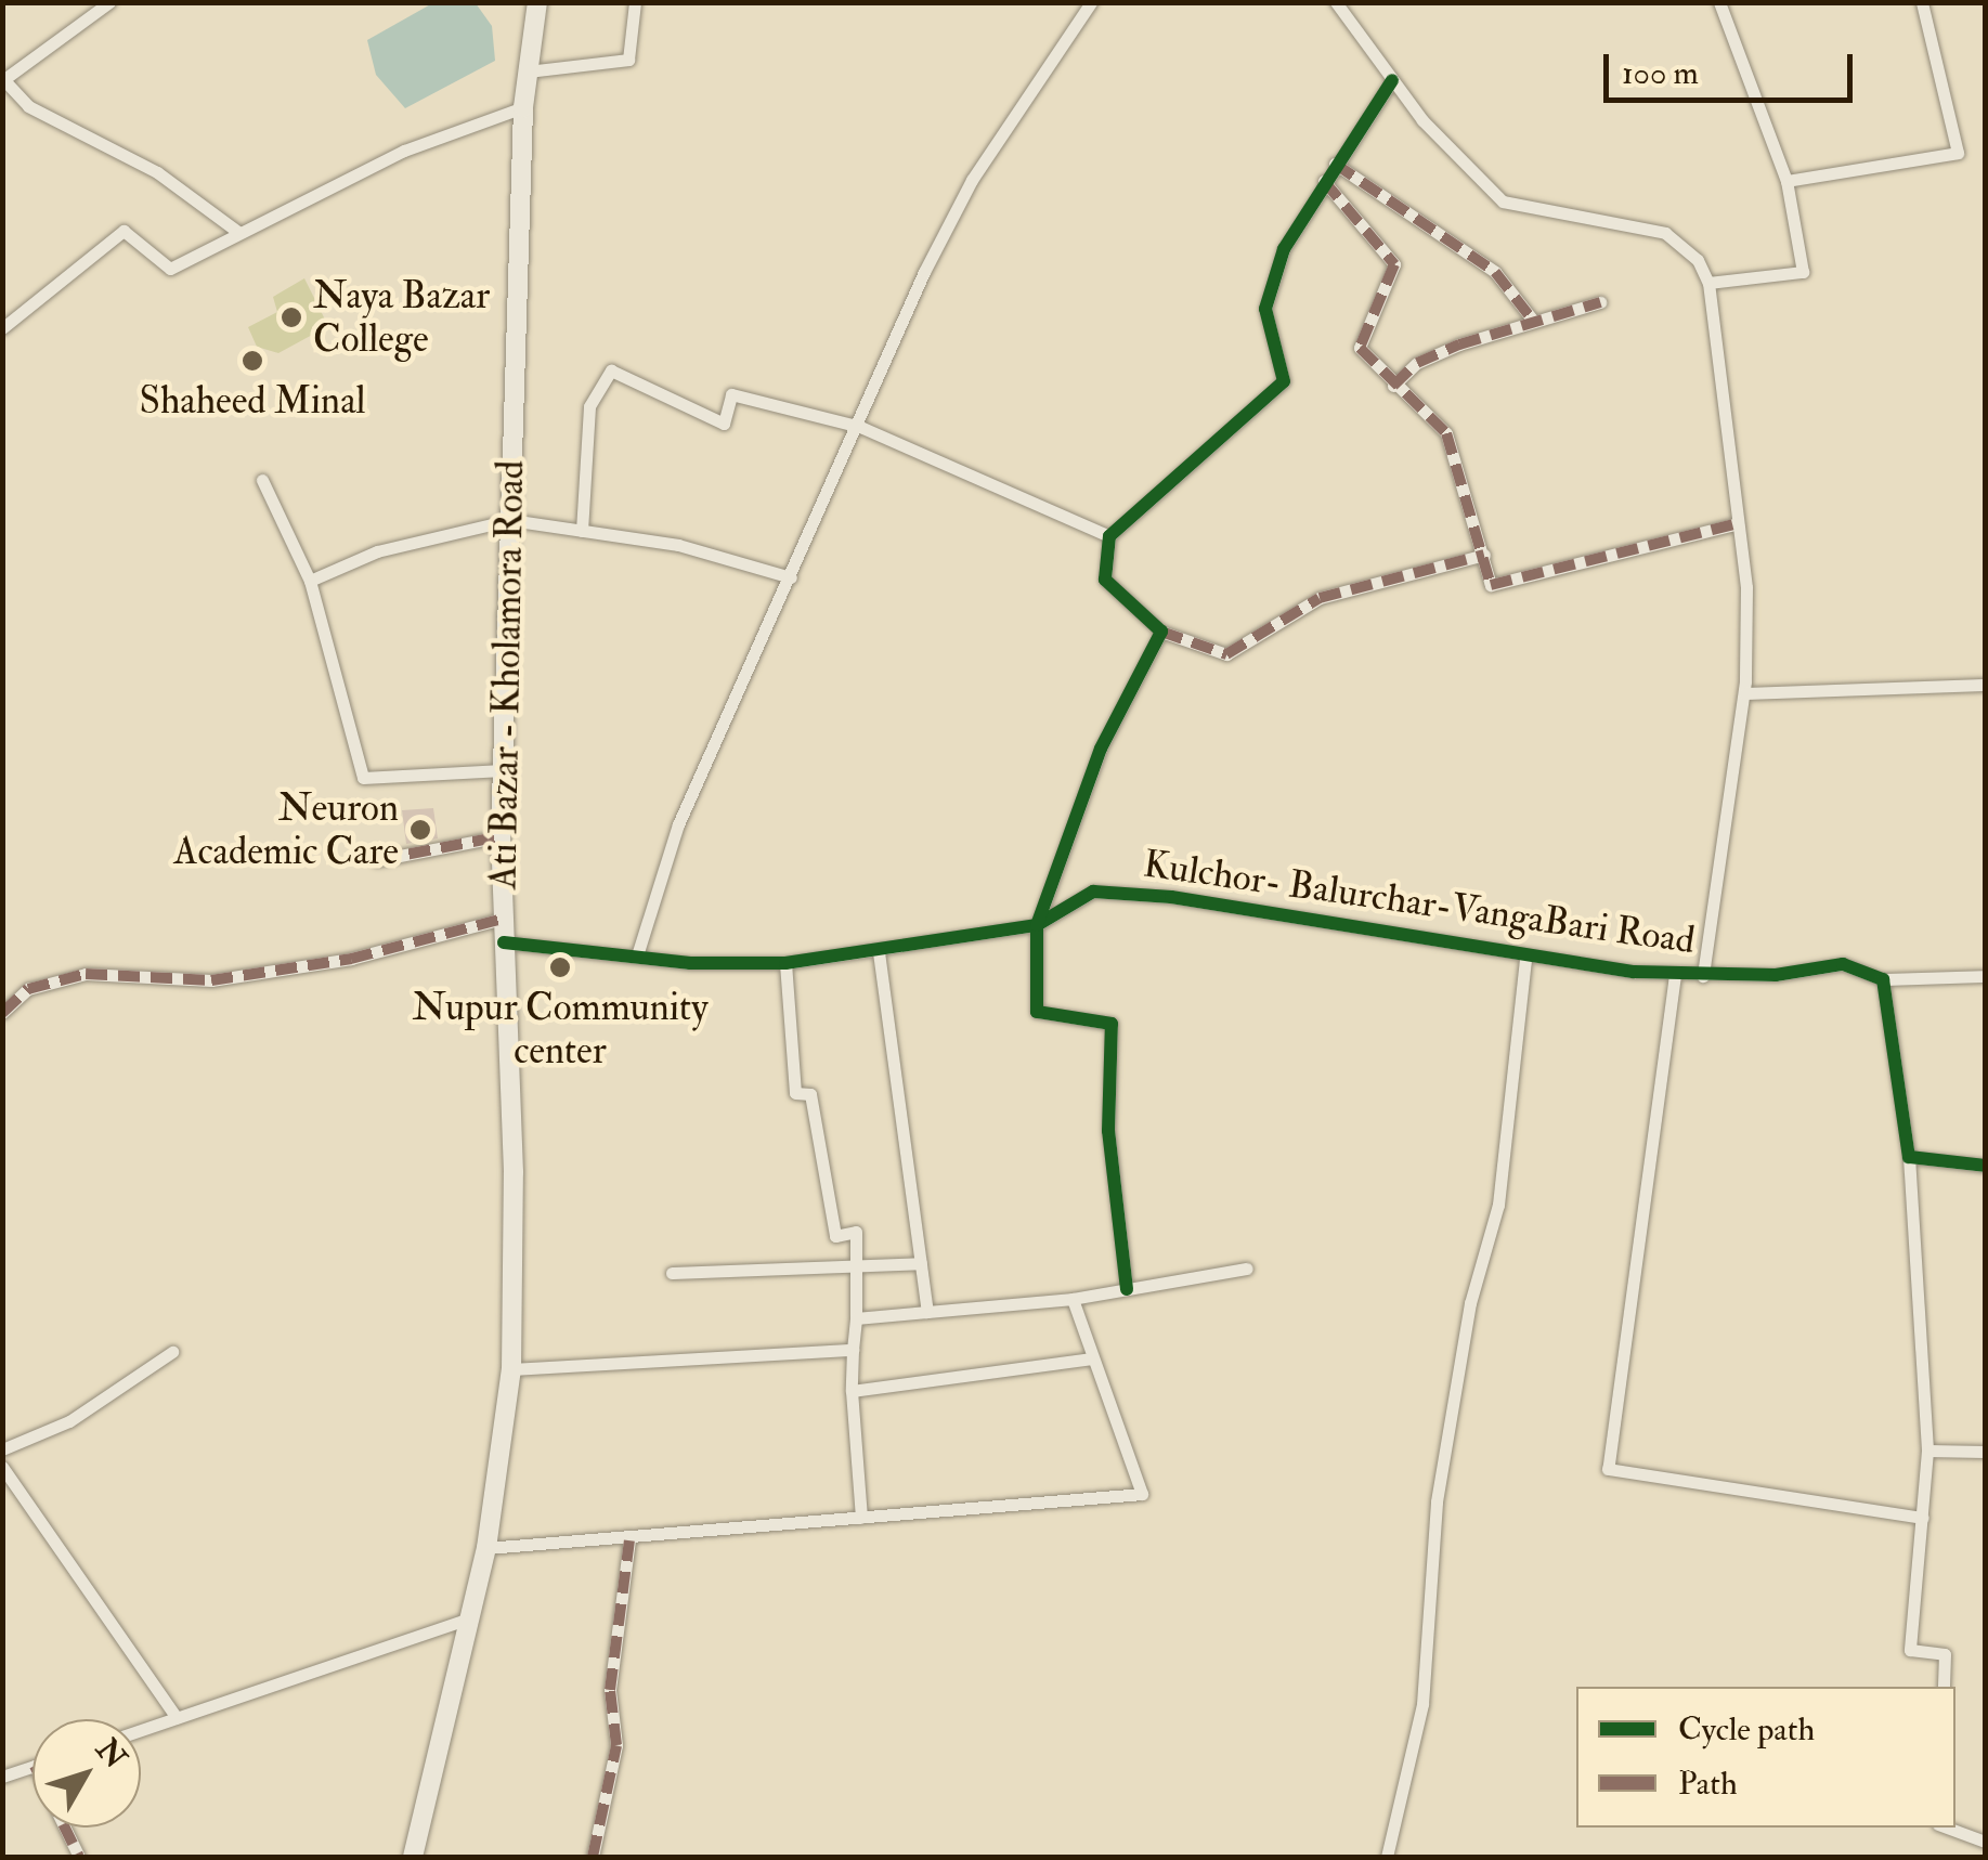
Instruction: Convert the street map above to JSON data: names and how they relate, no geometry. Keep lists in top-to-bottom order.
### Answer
{
  "streets": {
    "main road": ["Ati Bazar - Kholamora Road"],
    "street": ["Kulchor- Balurchar-VangaBari Road"]
  },
  "crossings": [
    ["Ati Bazar - Kholamora Road", "Kulchor- Balurchar-VangaBari Road"]
  ],
  "places": [
    "Naya Bazar College",
    "Shaheed Minal",
    "Neuron Academic Care",
    "Nupur Community center"
  ],
  "legend": ["Cycle path", "Path"],
  "scale_bar": "100 m",
  "north": "top right"
}
